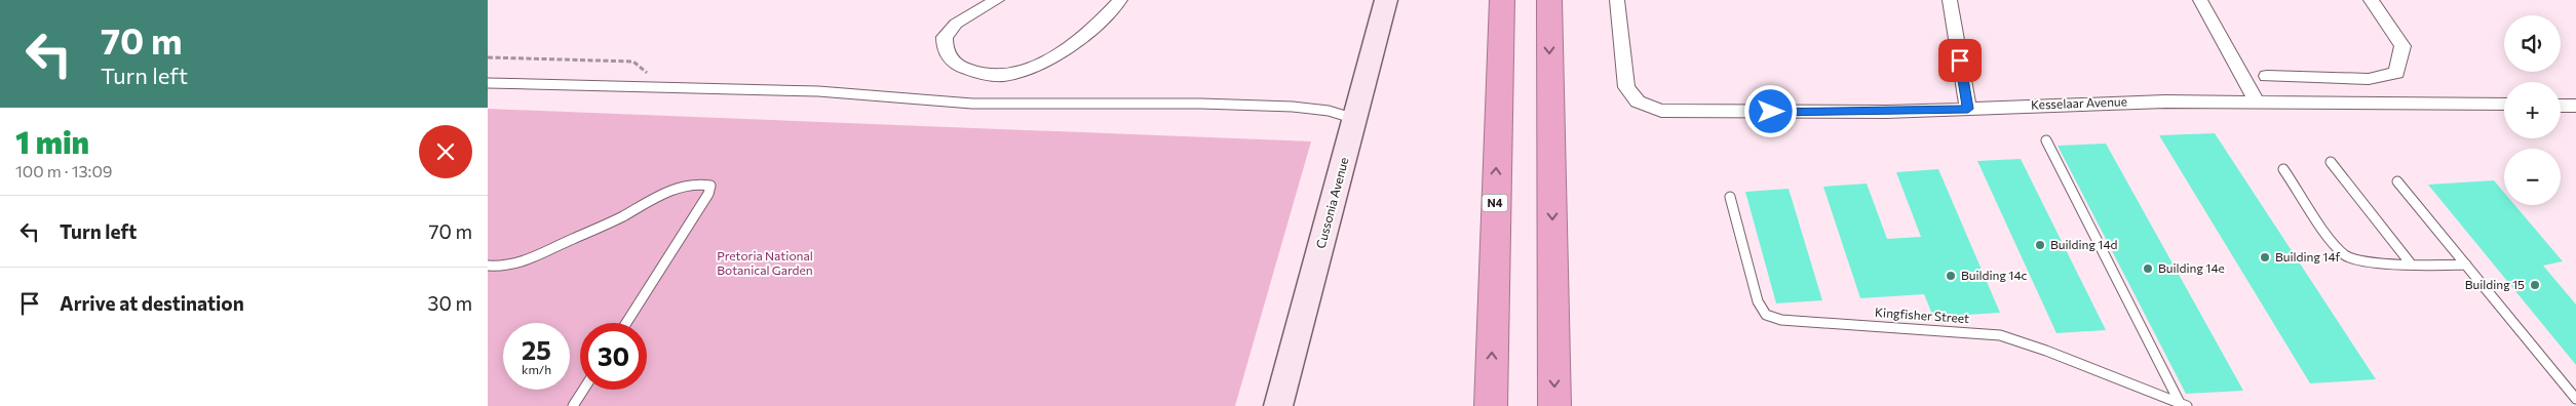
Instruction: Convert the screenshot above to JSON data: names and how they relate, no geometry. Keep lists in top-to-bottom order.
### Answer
{
  "streets": {
    "highway": ["N4"],
    "main road": ["Cussonia Avenue"],
    "street": ["Kesselaar Avenue"],
    "lane": ["Kingfisher Street"]
  },
  "parks": ["Pretoria National Botanical Garden"],
  "places": [
    "Building 14d",
    "Building 14f",
    "Building 14e",
    "Building 14c",
    "Building 15"
  ],
  "page": {
    "turn": ["70 m", "Turn left"],
    "map_buttons": ["+", "−"],
    "heading": ["1 min", "100 m · 13:09"],
    "list": [
      {
        "name": "Turn left",
        "value": "70 m"
      },
      {
        "name": "Arrive at destination",
        "value": "30 m"
      }
    ],
    "speed": "25 km/h",
    "limit": "30"
  }
}
